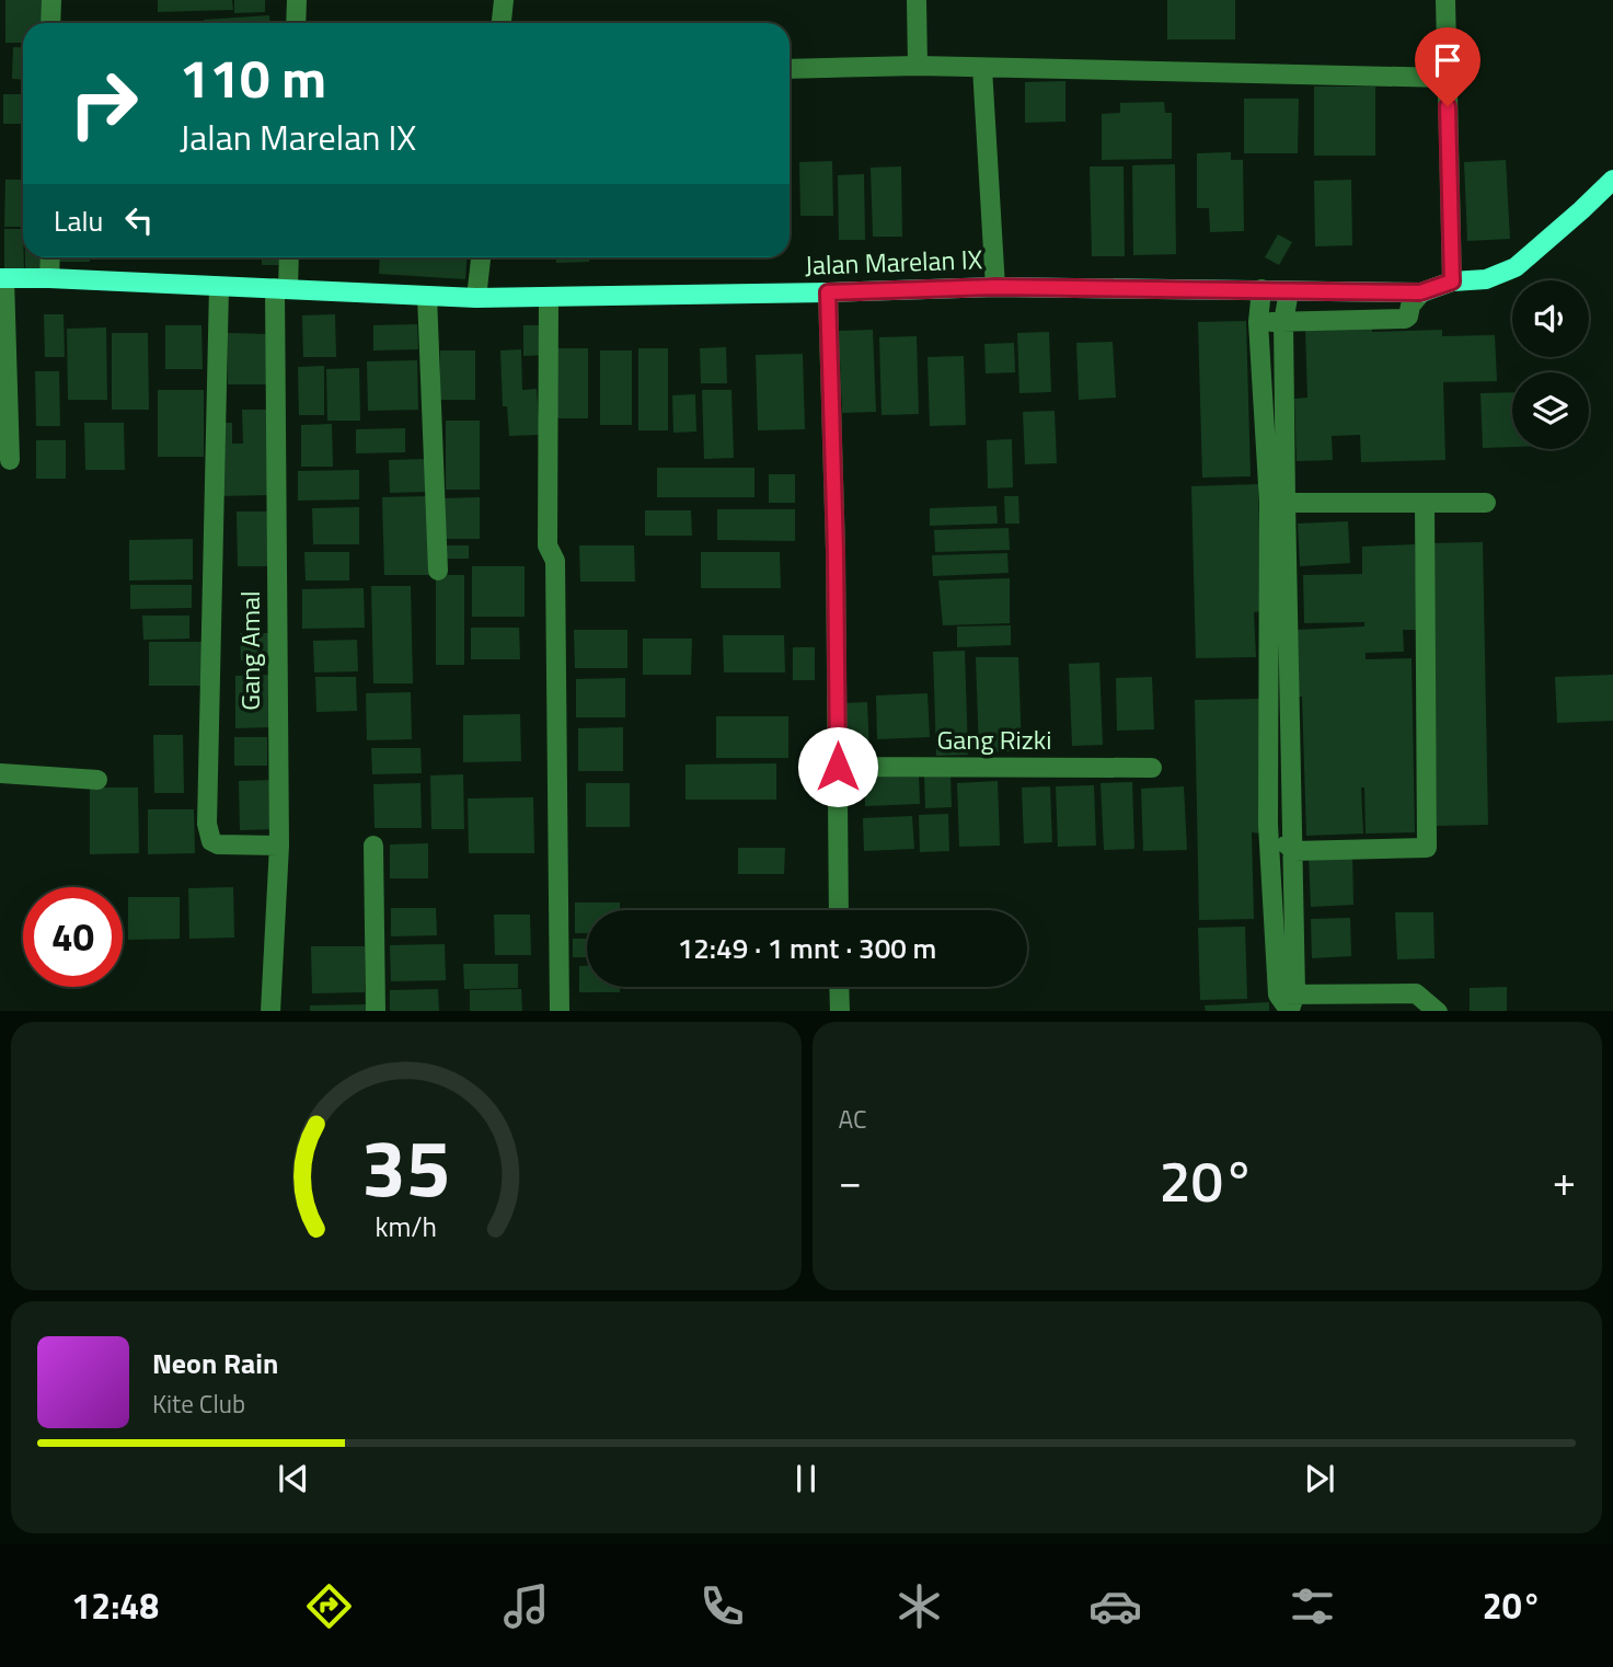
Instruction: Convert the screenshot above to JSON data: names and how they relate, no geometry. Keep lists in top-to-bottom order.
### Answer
{
  "streets": {
    "main road": ["Jalan Marelan IX"],
    "street": ["Gang Amal", "Gang Rizki"]
  },
  "crossings": [
    ["Jalan Marelan IX", "Gang Amal"]
  ],
  "page": {
    "turn": ["110 m", "Jalan Marelan IX"],
    "then": "Lalu",
    "limit": "40",
    "trip": "12:49 · 1 mnt · 300 m",
    "tile": "AC",
    "heat": ["−", "20°", "+"],
    "song": ["Neon Rain", "Kite Club"],
    "tabs": ["12:48", "20°"],
    "gauge": ["35", "km/h"]
  }
}
